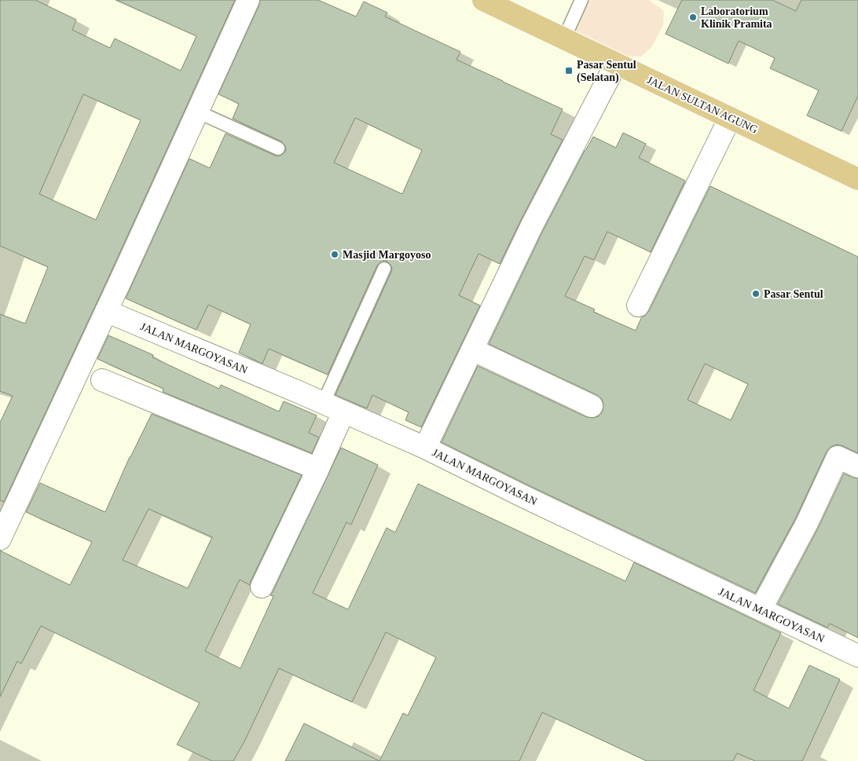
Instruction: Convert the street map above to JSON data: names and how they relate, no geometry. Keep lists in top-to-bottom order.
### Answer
{
  "streets": {
    "main road": ["JALAN SULTAN AGUNG"],
    "street": ["JALAN MARGOYASAN"]
  },
  "places": {
    "other": ["Laboratorium Klinik Pramita", "Masjid Margoyoso", "Pasar Sentul"],
    "transit": ["Pasar Sentul (Selatan)"]
  }
}
